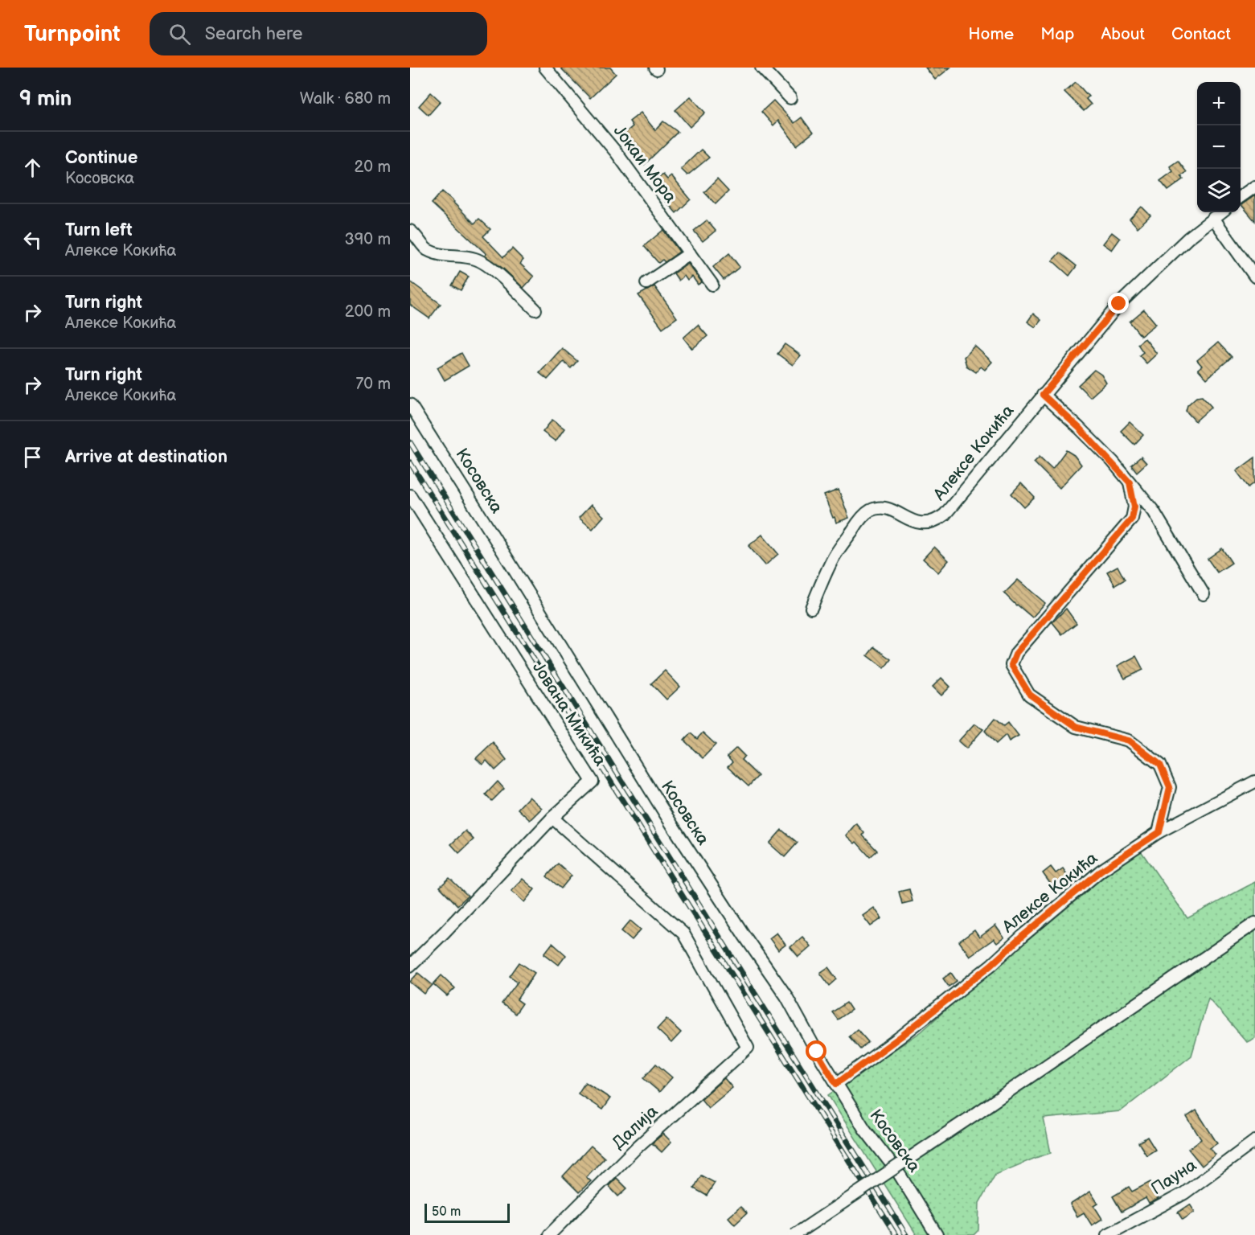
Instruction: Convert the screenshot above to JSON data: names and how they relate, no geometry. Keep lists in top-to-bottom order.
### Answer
{
  "streets": {
    "street": [
      "Јокаи Мора",
      "Алексе Кокића",
      "Косовска",
      "Јована Микића",
      "Далија",
      "Пауна"
    ]
  },
  "crossings": [
    ["Алексе Кокића", "Косовска"],
    ["Јована Микића", "Далија"]
  ],
  "scale_bar": "50 m",
  "page": {
    "header": "Turnpoint",
    "search": "Search here",
    "nav": [
      "Home",
      "Map",
      "About",
      "Contact"
    ],
    "heading": ["9 min", "Walk · 680 m"],
    "map_buttons": ["+", "−"],
    "list": [
      ["Continue", "Косовска", "20 m"],
      ["Turn left", "Алексе Кокића", "390 m"],
      ["Turn right", "Алексе Кокића", "200 m"],
      ["Turn right", "Алексе Кокића", "70 m"],
      "Arrive at destination"
    ],
    "scale": "50 m"
  }
}
